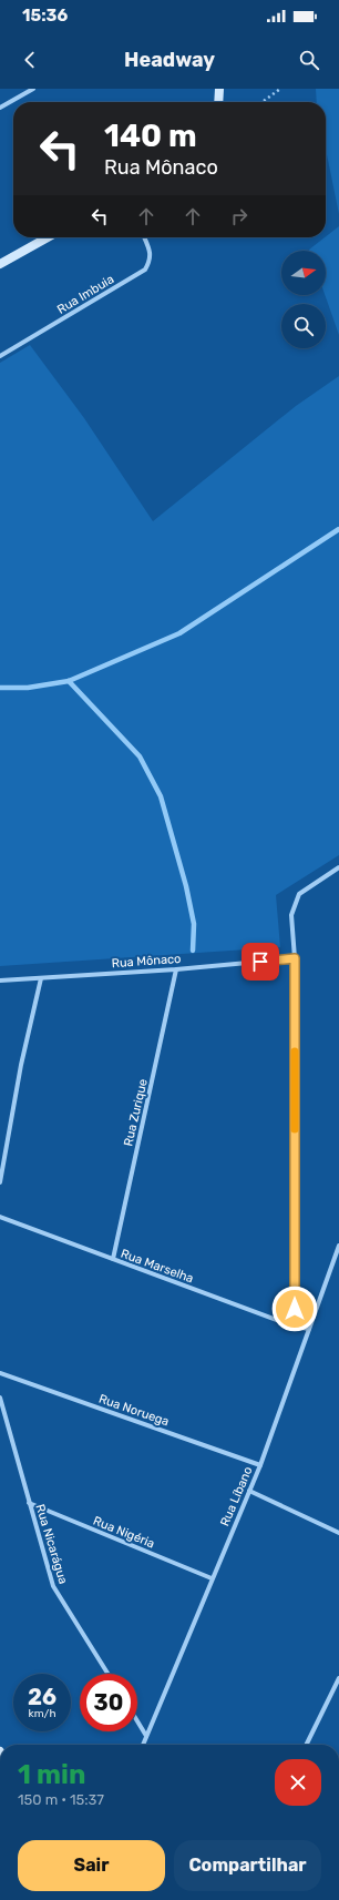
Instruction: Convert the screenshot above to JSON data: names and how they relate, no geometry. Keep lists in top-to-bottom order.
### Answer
{
  "streets": {
    "street": [
      "Rua Imbuia",
      "Rua Mônaco",
      "Rua Zurique",
      "Rua Marselha",
      "Rua Noruega",
      "Rua Líbano",
      "Rua Nigéria",
      "Rua Nicarágua"
    ]
  },
  "crossings": [
    ["Rua Mônaco", "Rua Zurique"],
    ["Rua Zurique", "Rua Marselha"],
    ["Rua Marselha", "Rua Líbano"],
    ["Rua Noruega", "Rua Líbano"],
    ["Rua Líbano", "Rua Nigéria"],
    ["Rua Nigéria", "Rua Nicarágua"]
  ],
  "north": "right",
  "page": {
    "status": "15:36",
    "header": "Headway",
    "turn": ["140 m", "Rua Mônaco"],
    "speed": "26 km/h",
    "limit": "30",
    "heading": ["1 min", "150 m · 15:37"],
    "buttons": ["Sair", "Compartilhar"]
  }
}
